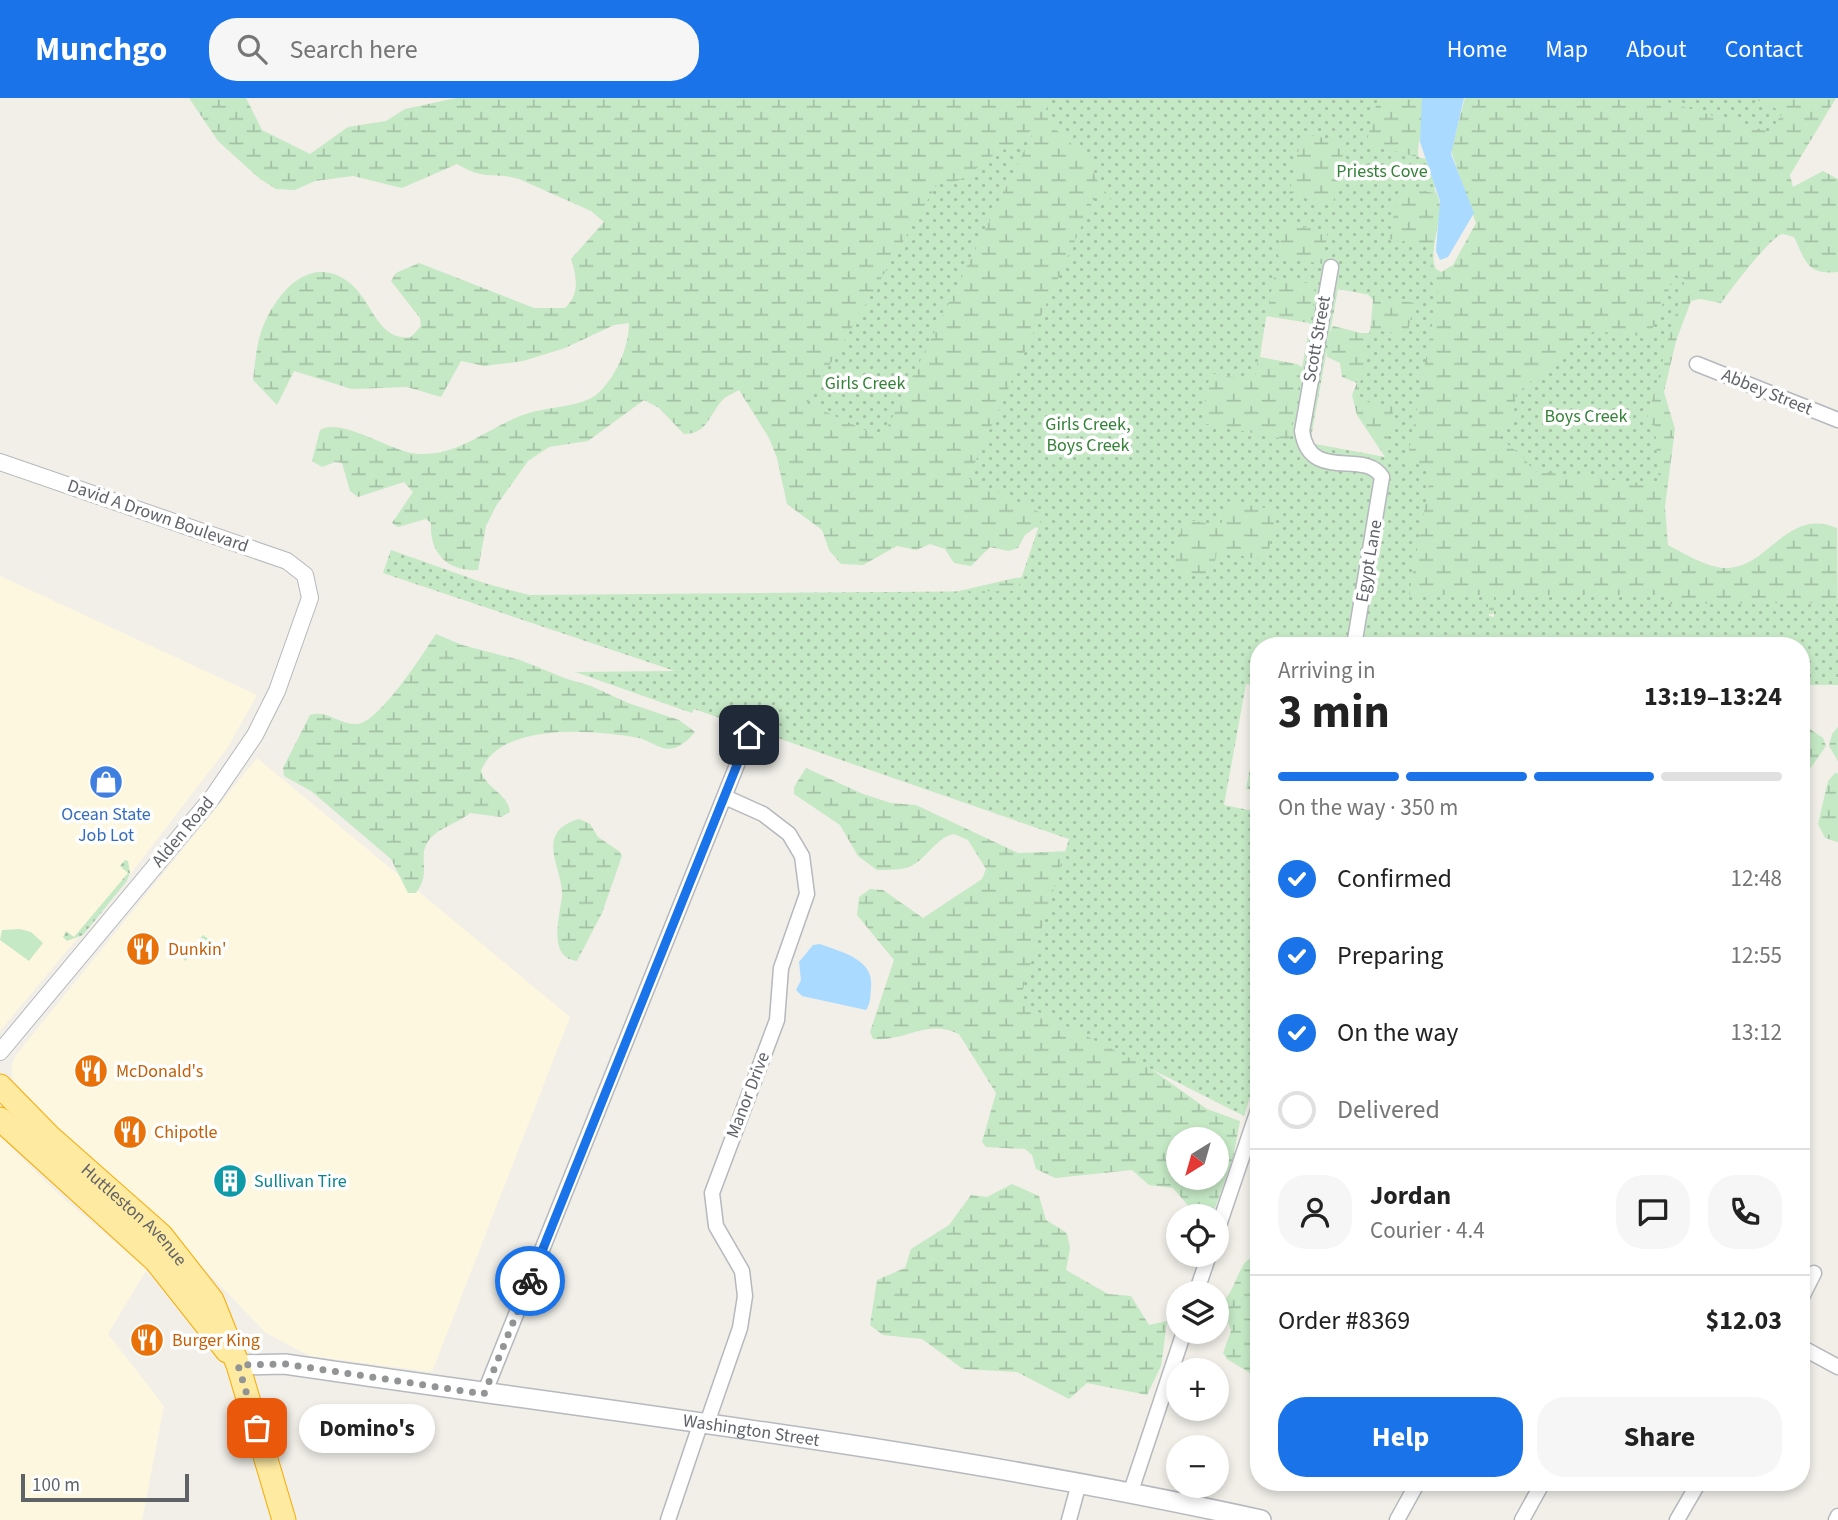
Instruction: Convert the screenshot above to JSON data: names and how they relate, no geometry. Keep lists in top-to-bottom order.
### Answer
{
  "streets": {
    "highway": ["Huttleston Avenue"],
    "main road": ["Washington Street"],
    "street": [
      "Scott Street",
      "Abbey Street",
      "David A Drown Boulevard",
      "Egypt Lane",
      "Alden Road",
      "Manor Drive"
    ]
  },
  "crossings": [
    ["Scott Street", "Egypt Lane"],
    ["David A Drown Boulevard", "Alden Road"],
    ["Manor Drive", "Washington Street"],
    ["Huttleston Avenue", "Washington Street"]
  ],
  "parks": [
    "Priests Cove",
    "Girls Creek",
    "Boys Creek",
    "Girls Creek, Boys Creek"
  ],
  "places": {
    "shop": ["Ocean State Job Lot"],
    "restaurant": [
      "Dunkin'",
      "McDonald's",
      "Chipotle",
      "Burger King"
    ],
    "building": ["Sullivan Tire"],
    "other": ["Domino's"]
  },
  "scale_bar": "100 m",
  "north": "bottom left",
  "page": {
    "header": "Munchgo",
    "search": "Search here",
    "nav": [
      "Home",
      "Map",
      "About",
      "Contact"
    ],
    "heading": ["3 min", "Arriving in", "13:19–13:24"],
    "panel": [
      "Jordan",
      "Courier · 4.4",
      "Order #8369",
      "$12.03"
    ],
    "bar": "On the way · 350 m",
    "list": [
      ["Confirmed", "12:48"],
      ["Preparing", "12:55"],
      ["On the way", "13:12"],
      "Delivered"
    ],
    "map_buttons": ["+", "−"],
    "buttons": ["Help", "Share"],
    "bubble": "Domino's",
    "scale": "100 m"
  }
}
